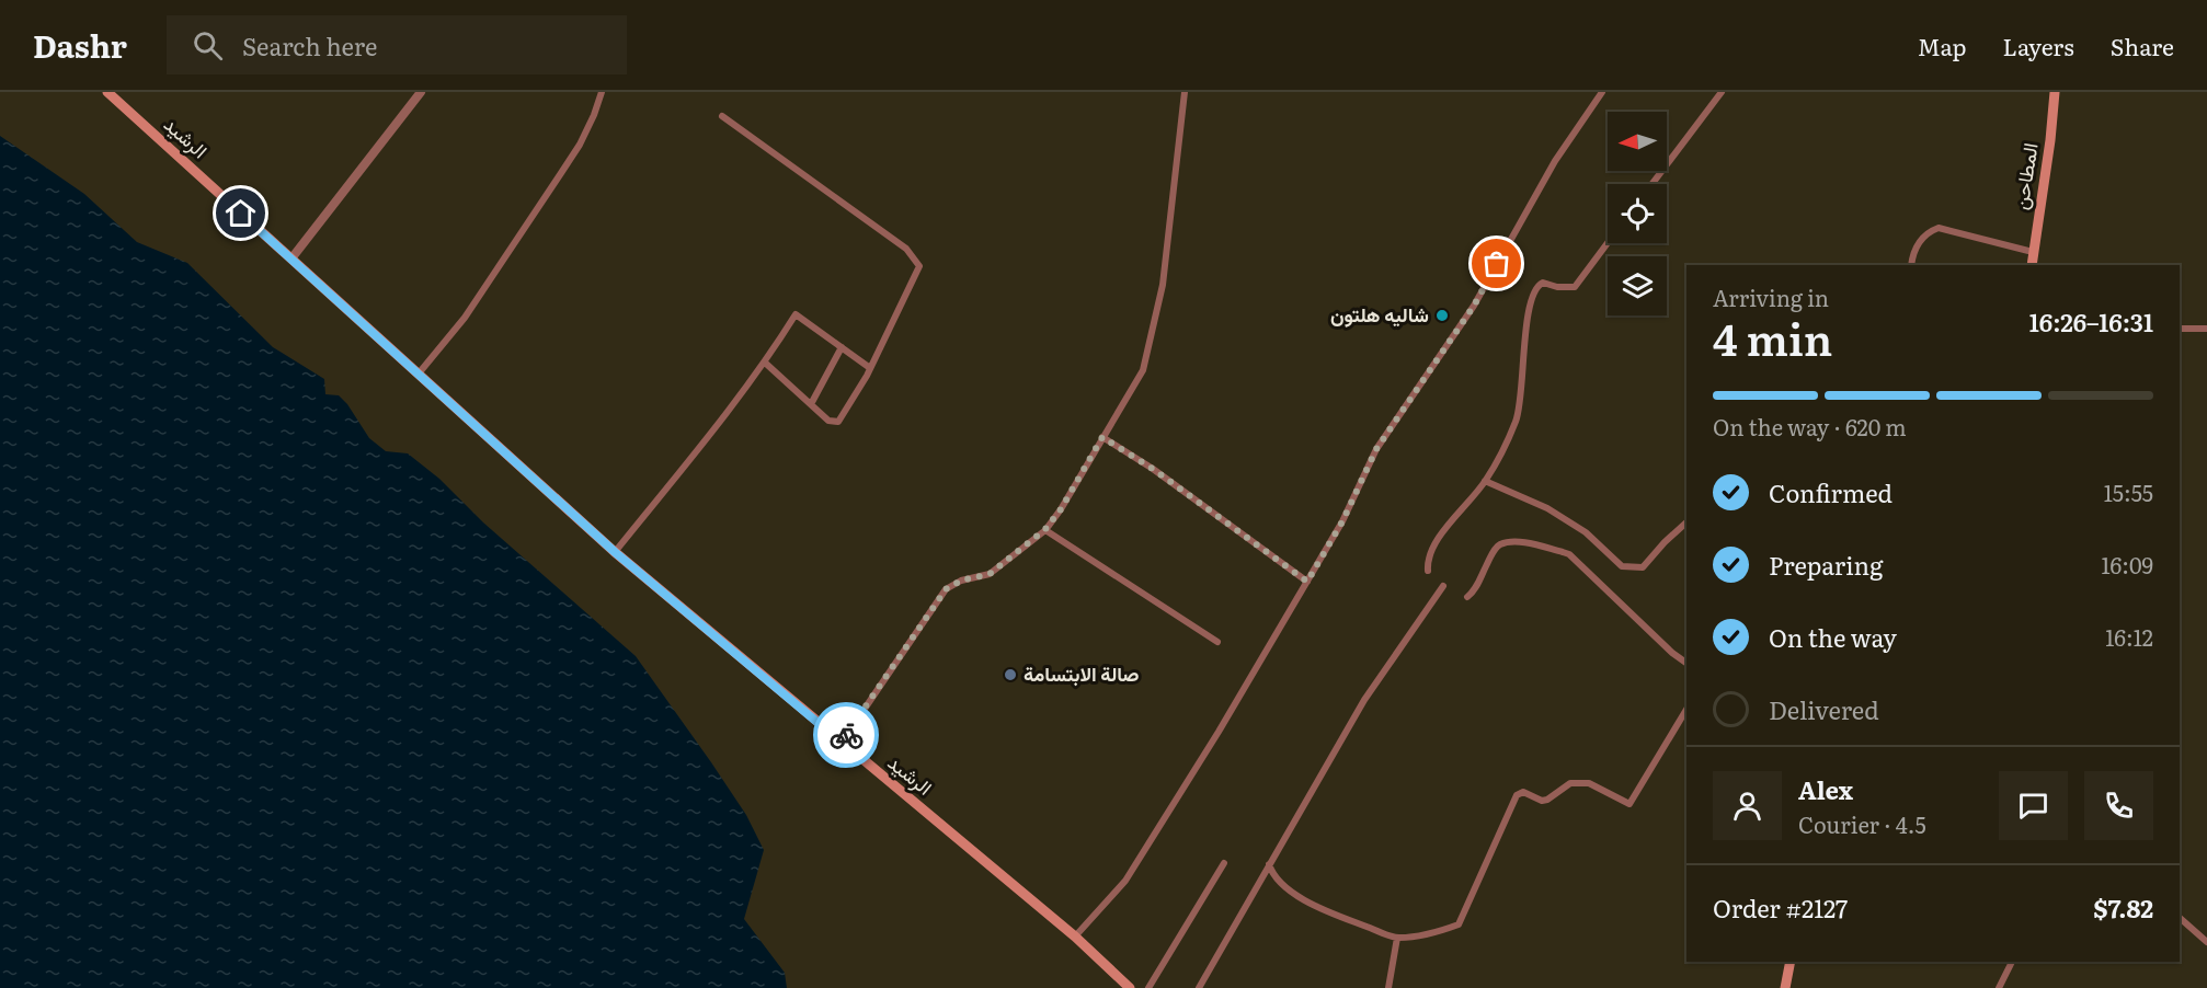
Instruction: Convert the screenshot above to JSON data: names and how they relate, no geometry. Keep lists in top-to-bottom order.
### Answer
{
  "streets": {
    "main road": ["الرشيد", "المطاحن"]
  },
  "places": ["شاليه هلتون", "صالة الابتسامة"],
  "north": "left",
  "page": {
    "header": "Dashr",
    "search": "Search here",
    "nav": ["Map", "Layers", "Share"],
    "heading": ["4 min", "Arriving in", "16:26–16:31"],
    "panel": [
      "Alex",
      "Courier · 4.5",
      "Order #2127",
      "$7.82"
    ],
    "bar": "On the way · 620 m",
    "list": [
      ["Confirmed", "15:55"],
      ["Preparing", "16:09"],
      ["On the way", "16:12"],
      "Delivered"
    ]
  }
}
